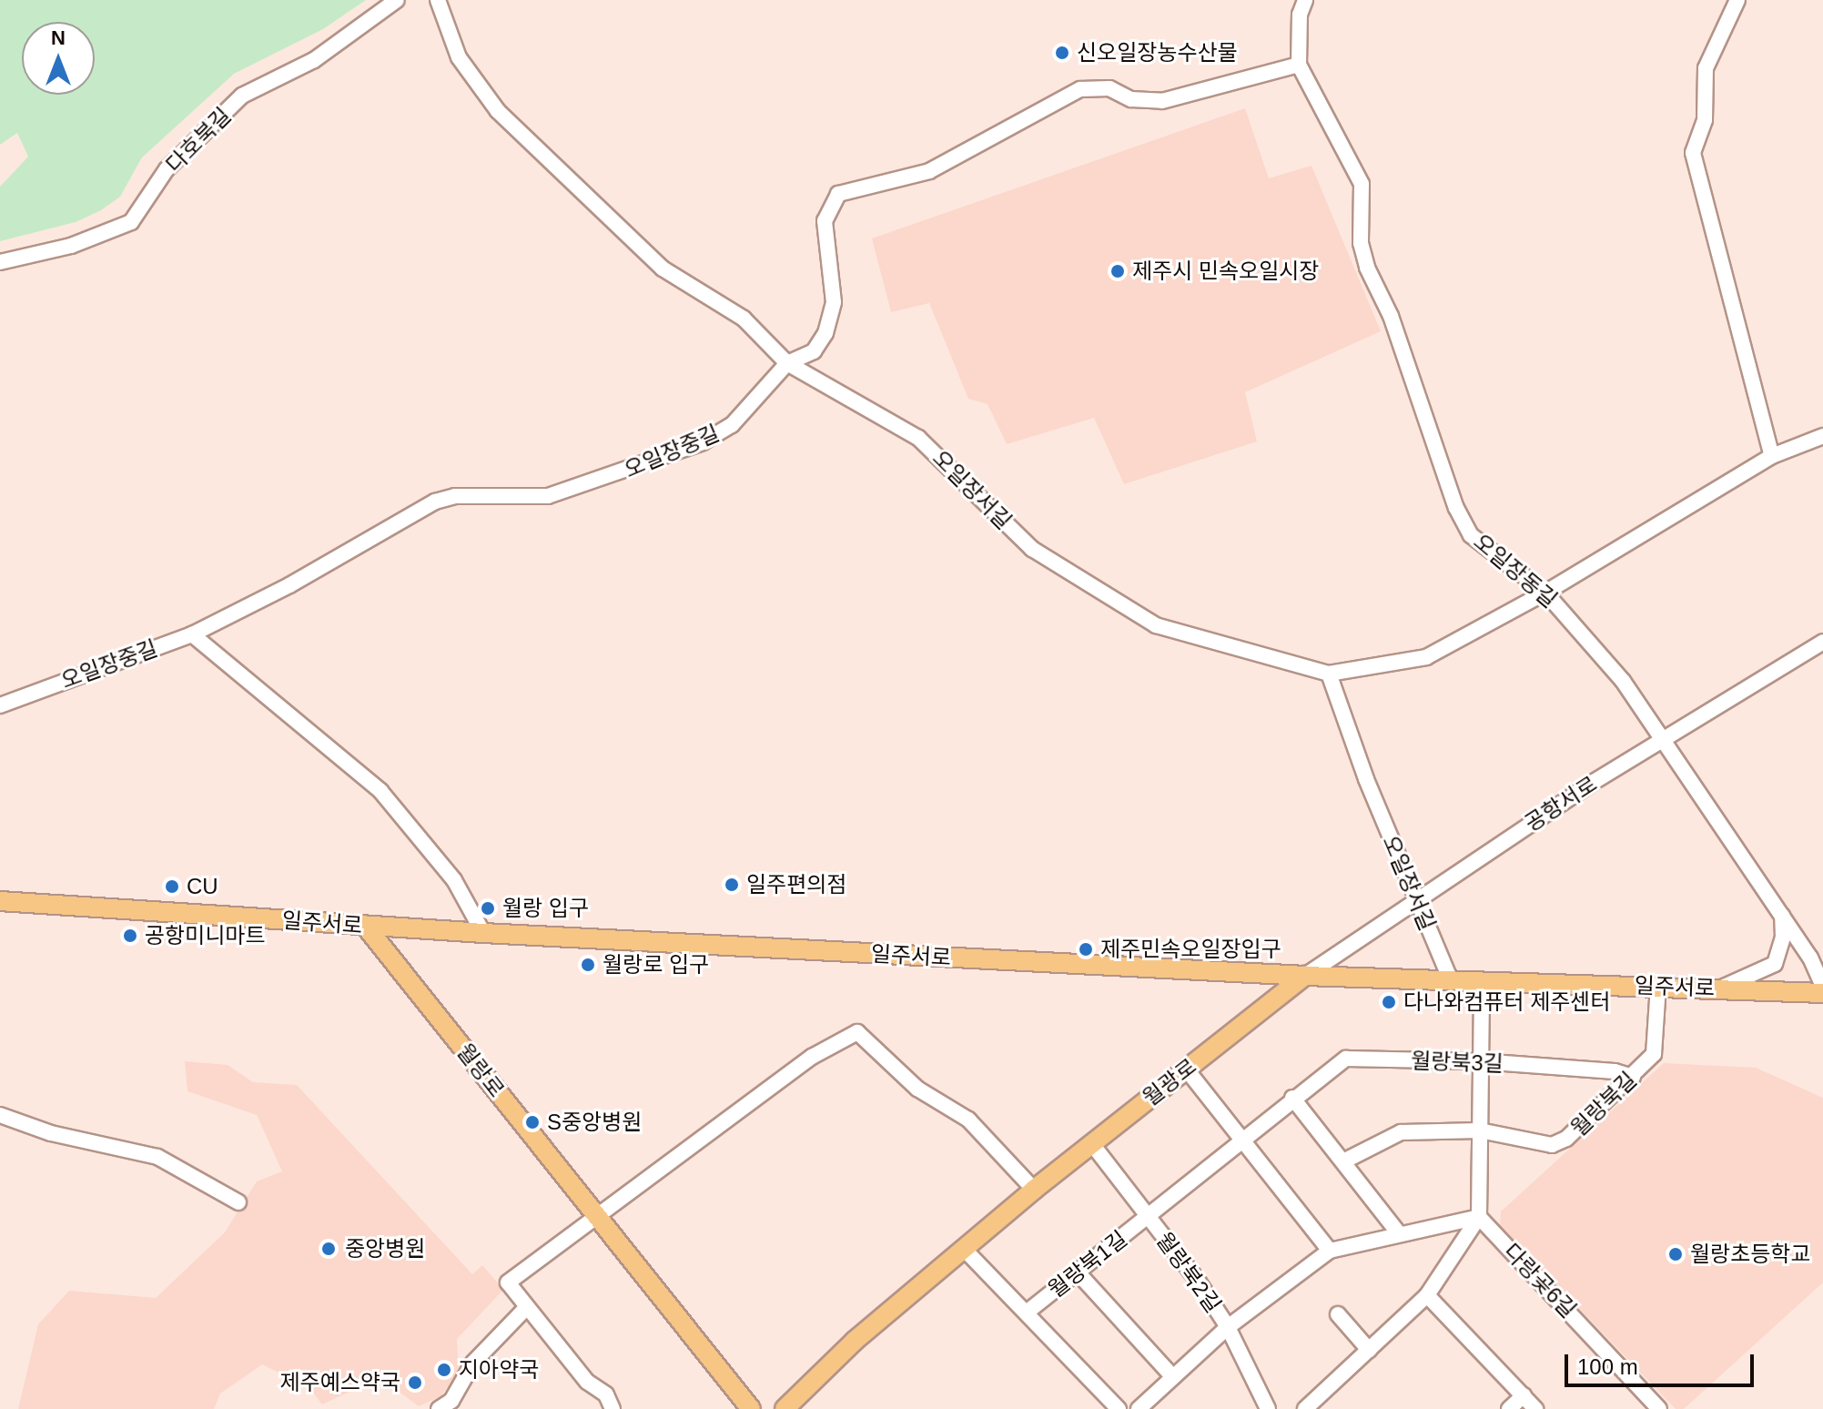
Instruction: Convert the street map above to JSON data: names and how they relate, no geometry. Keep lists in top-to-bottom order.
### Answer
{
  "streets": {
    "main road": ["일주서로", "월랑로", "월광로"],
    "street": [
      "다호북길",
      "오일장중길",
      "오일장서길",
      "오일장동길",
      "공항서로",
      "월랑북3길",
      "월랑북길",
      "월랑북1길",
      "월랑북2길",
      "다랑곶6길"
    ]
  },
  "crossings": [
    ["오일장중길", "오일장서길"],
    ["오일장중길", "오일장동길"],
    ["오일장서길", "공항서로"],
    ["오일장서길", "일주서로"],
    ["오일장동길", "공항서로"],
    ["공항서로", "일주서로"],
    ["공항서로", "월광로"],
    ["일주서로", "월랑로"],
    ["일주서로", "월광로"],
    ["일주서로", "월랑북길"],
    ["월랑북3길", "월랑북길"],
    ["월랑북3길", "월랑북2길"],
    ["월광로", "월랑북1길"],
    ["월광로", "월랑북2길"],
    ["월랑북1길", "월랑북2길"]
  ],
  "places": [
    "신오일장농수산물",
    "제주시 민속오일시장",
    "일주편의점",
    "CU",
    "월랑 입구",
    "공항미니마트",
    "제주민속오일장입구",
    "월랑로 입구",
    "다나와컴퓨터 제주센터",
    "S중앙병원",
    "중앙병원",
    "월랑초등학교",
    "지아약국",
    "제주예스약국"
  ],
  "scale_bar": "100 m",
  "north": "top"
}
